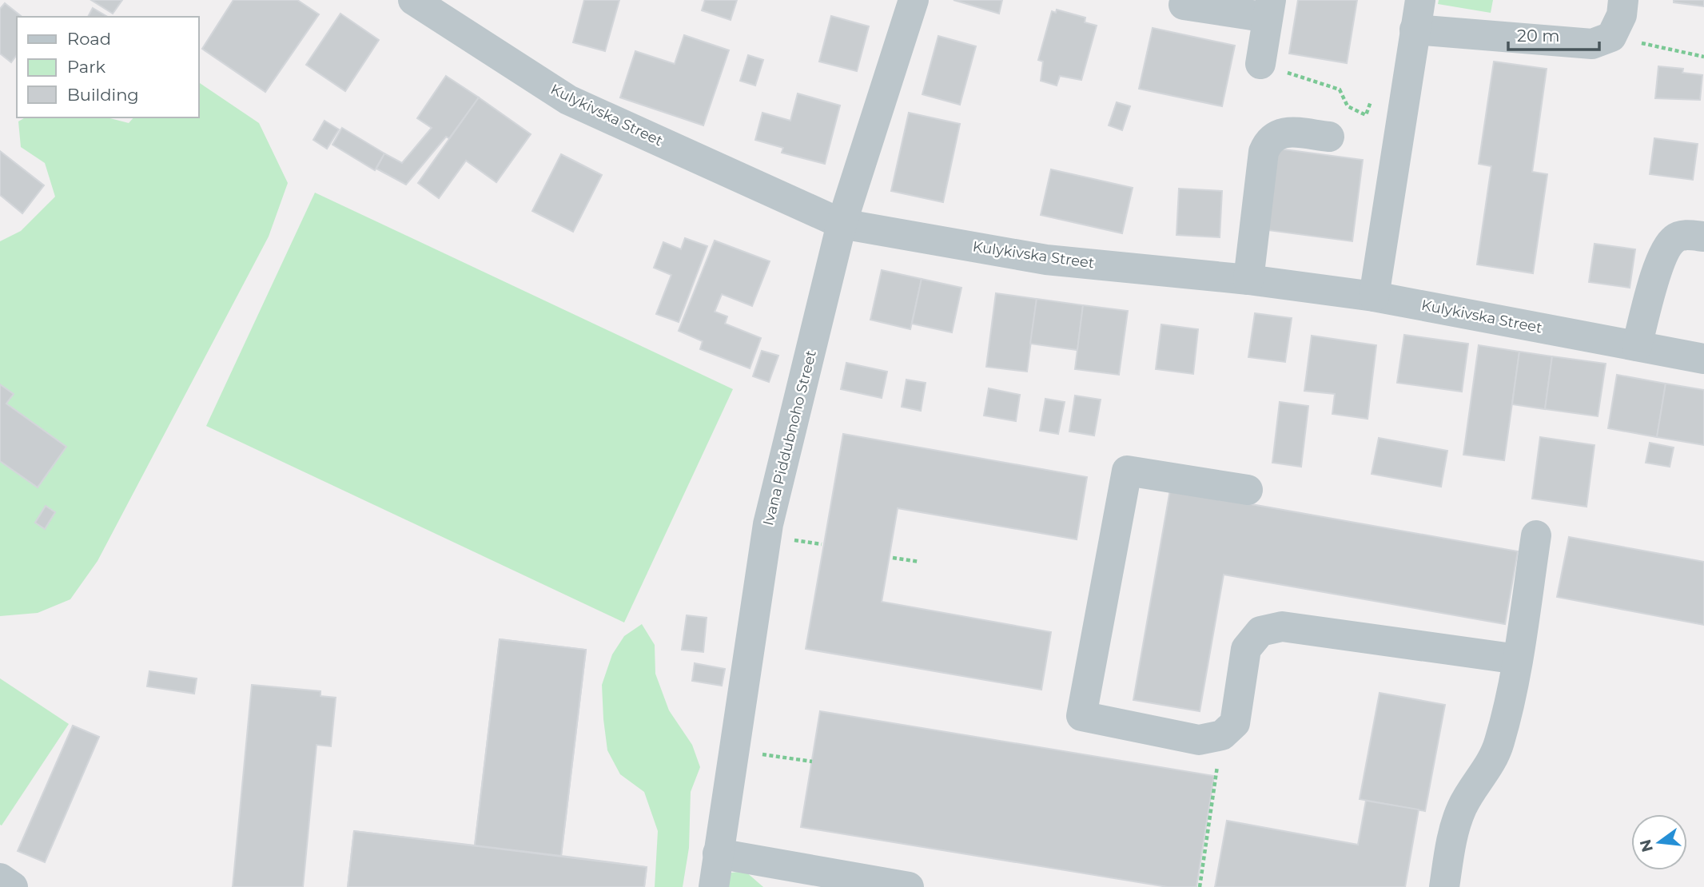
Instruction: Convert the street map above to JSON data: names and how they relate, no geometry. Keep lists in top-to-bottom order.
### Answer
{
  "streets": {
    "street": ["Kulykivska Street", "Ivana Piddubnoho Street"]
  },
  "crossings": [
    ["Kulykivska Street", "Ivana Piddubnoho Street"]
  ],
  "legend": ["Road", "Park", "Building"],
  "scale_bar": "20 m",
  "north": "left"
}
